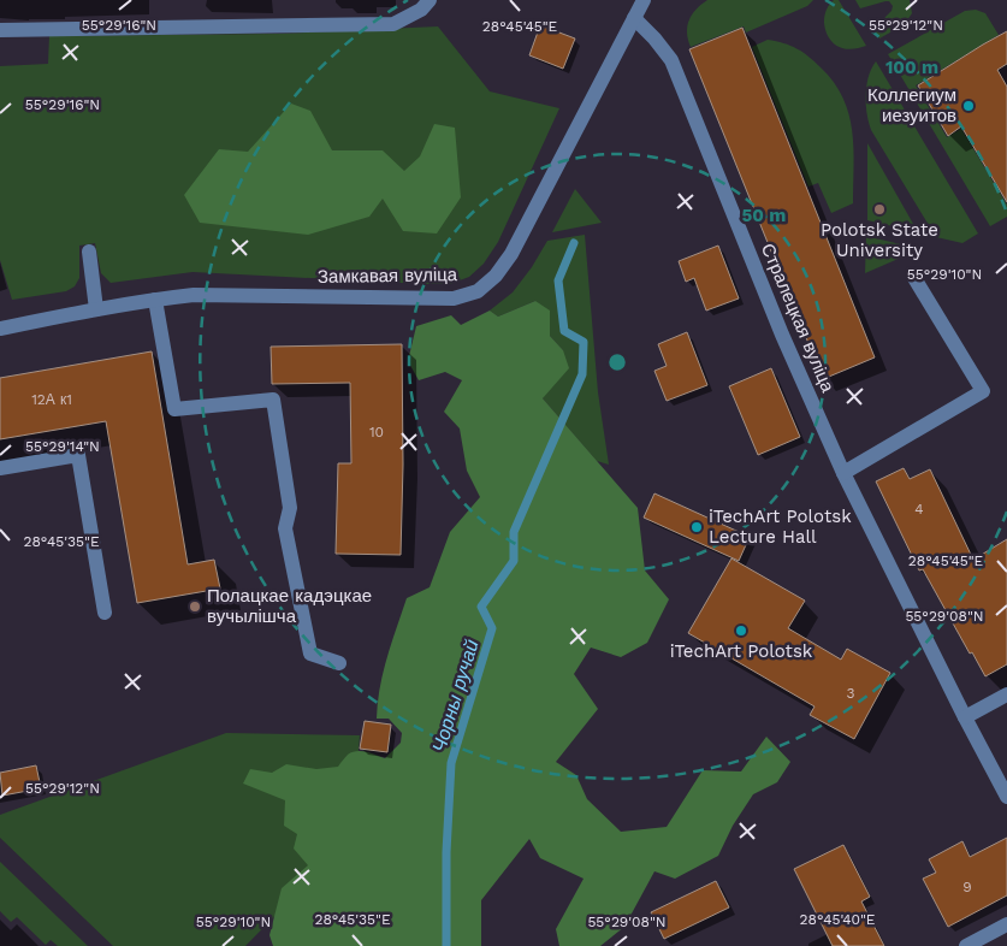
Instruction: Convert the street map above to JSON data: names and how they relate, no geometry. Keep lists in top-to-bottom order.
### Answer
{
  "streets": {
    "street": ["Замкавая вуліца", "Стралецкая вуліца"]
  },
  "crossings": [
    ["Замкавая вуліца", "Стралецкая вуліца"]
  ],
  "water": ["Чорны ручай"],
  "places": [
    "Коллегиум иезуитов",
    "Polotsk State University",
    "iTechArt Polotsk Lecture Hall",
    "Полацкае кадэцкае вучылішча",
    "iTechArt Polotsk"
  ],
  "house_numbers": [
    "12А к1",
    "10",
    "4",
    "3",
    "9"
  ],
  "coordinates": [
    "55°29'16\"N",
    "55°29'12\"N",
    "28°45'45\"E",
    "55°29'10\"N",
    "55°29'14\"N",
    "28°45'35\"E",
    "55°29'08\"N",
    "28°45'40\"E"
  ],
  "rings": ["100 m", "50 m"]
}
